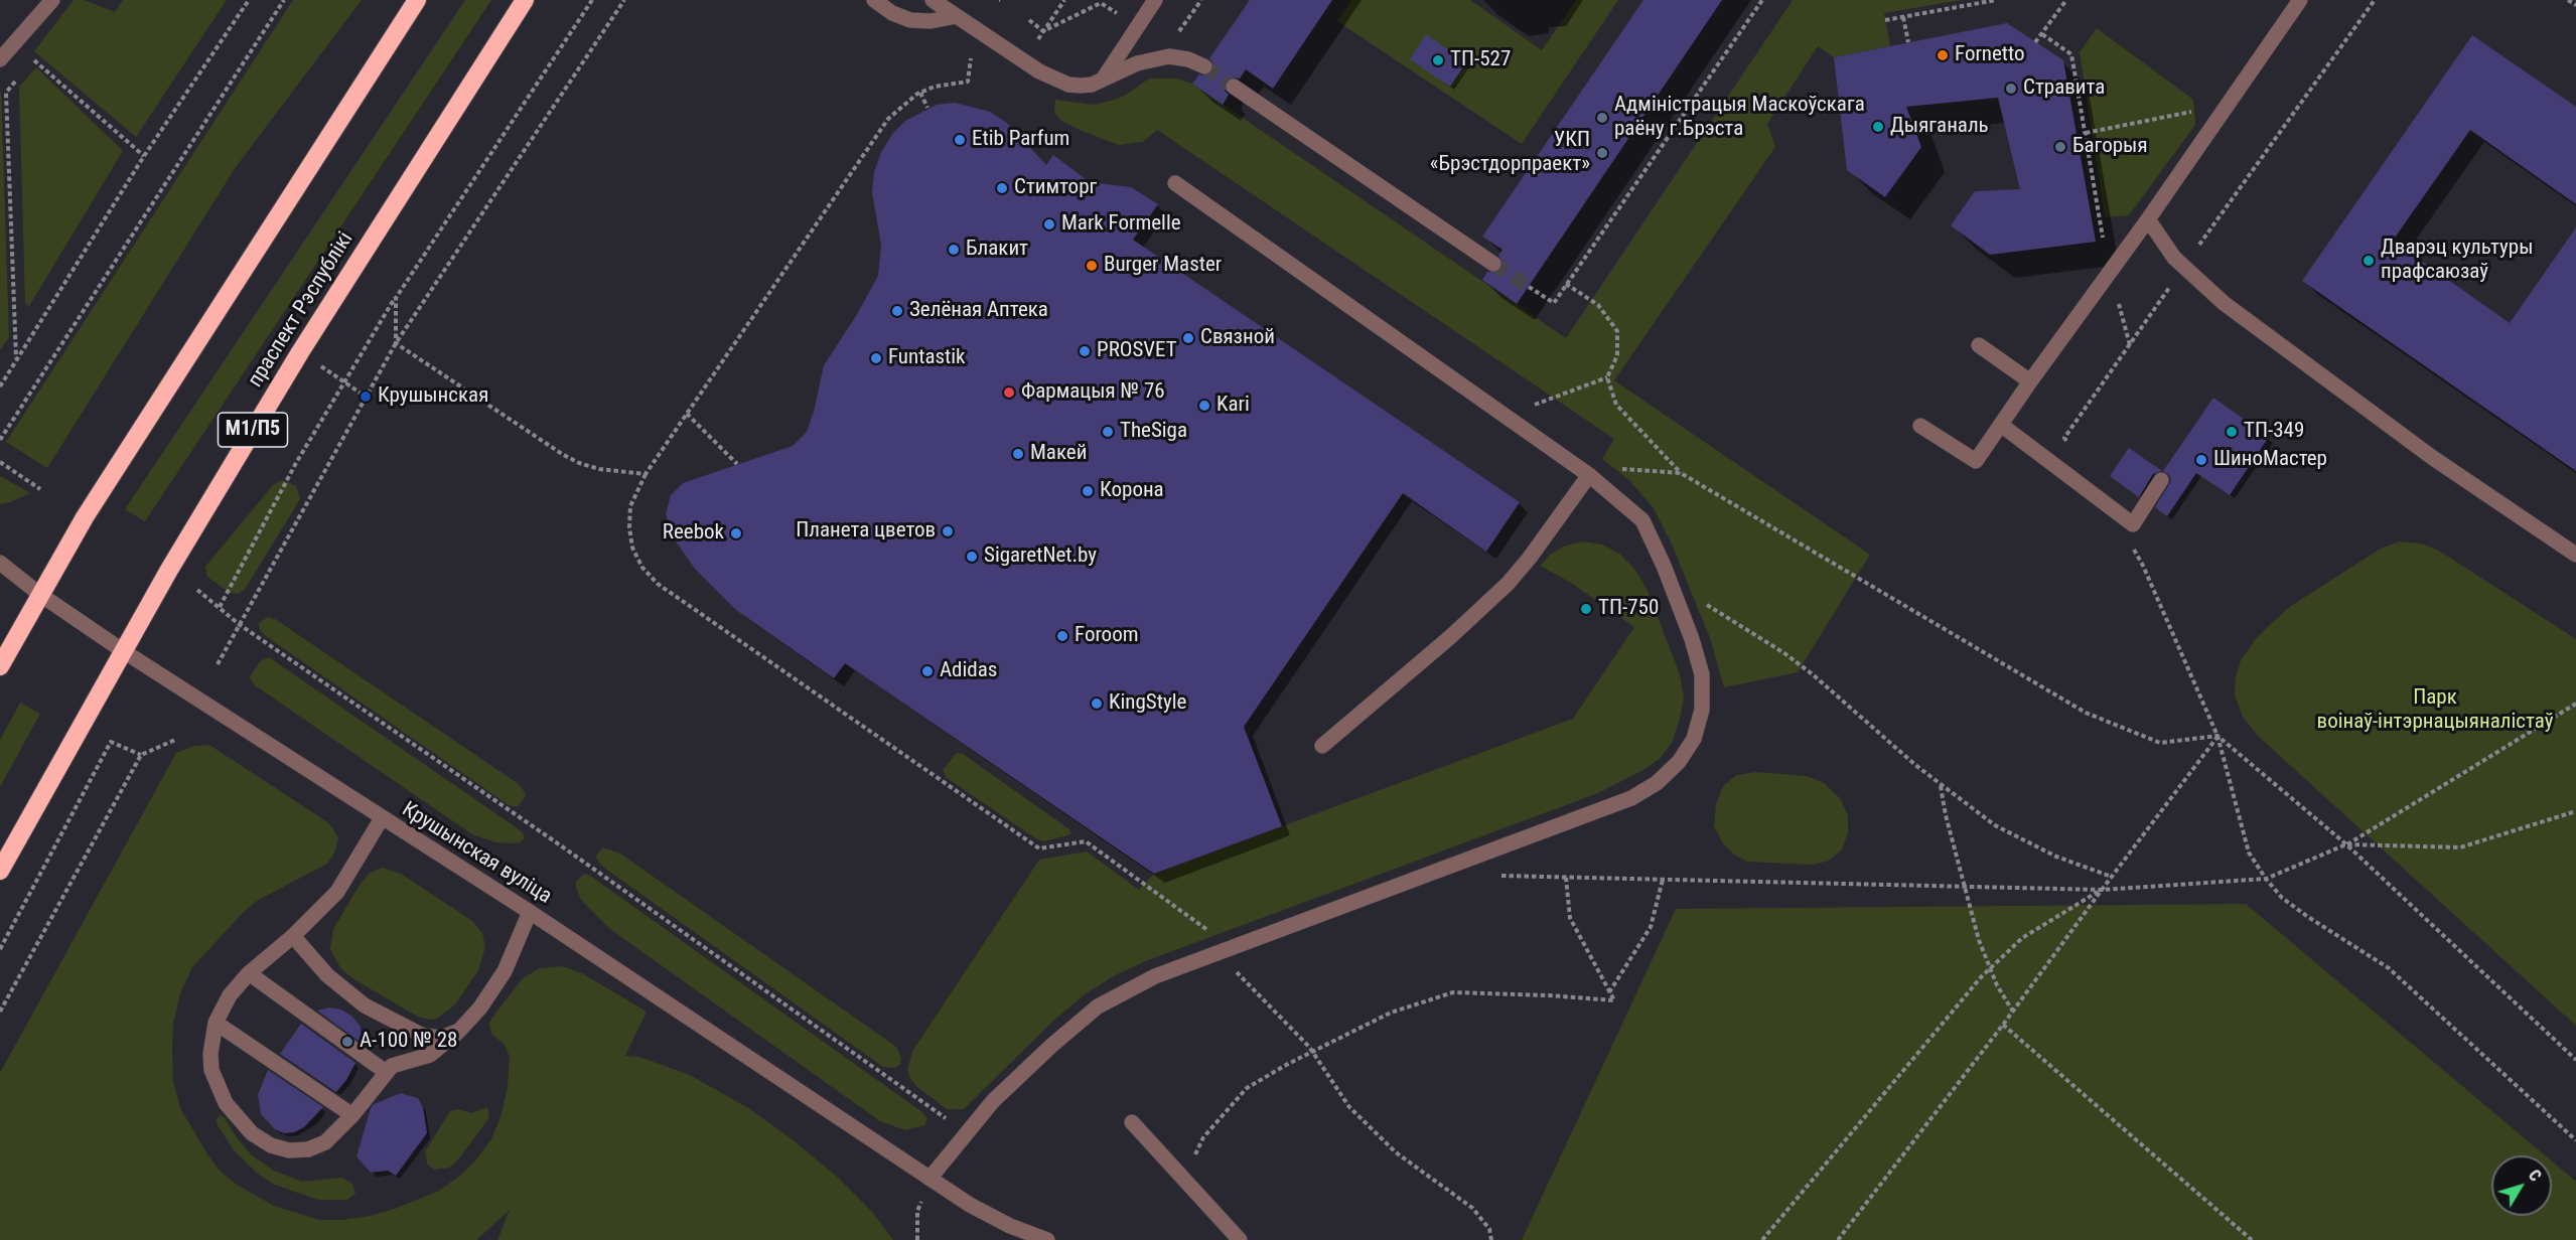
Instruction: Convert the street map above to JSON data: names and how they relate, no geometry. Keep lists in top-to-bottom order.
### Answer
{
  "streets": {
    "highway": ["праспект Рэспублікі", "М1/П5"],
    "street": ["Крушынская вуліца"]
  },
  "crossings": [
    ["праспект Рэспублікі", "Крушынская вуліца"]
  ],
  "parks": ["Парк воінаў-інтэрнацыяналістаў"],
  "places": [
    "Fornetto",
    "ТП-527",
    "Стравита",
    "Адміністрацыя Маскоўскага раёну г.Брэста",
    "Дыяганаль",
    "Etib Parfum",
    "Багорыя",
    "УКП «Брэстдорпраект»",
    "Стимторг",
    "Mark Formelle",
    "Блакит",
    "Дварэц культуры прафсаюзаў",
    "Burger Master",
    "Зелёная Аптека",
    "Связной",
    "PROSVET",
    "Funtastik",
    "Фармацыя № 76",
    "Крушынская",
    "Kari",
    "TheSiga",
    "ТП-349",
    "Макей",
    "ШиноМастер",
    "Корона",
    "Планета цветов",
    "Reebok",
    "SigaretNet.by",
    "ТП-750",
    "Foroom",
    "Adidas",
    "KingStyle",
    "А-100 № 28"
  ],
  "north": "top right"
}
